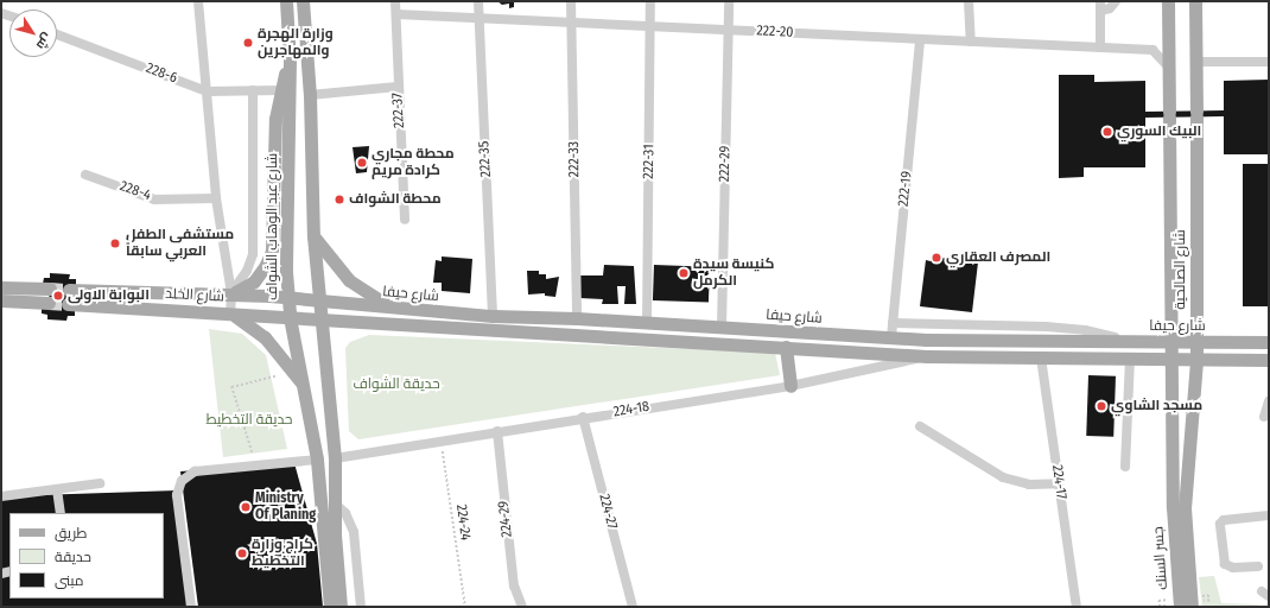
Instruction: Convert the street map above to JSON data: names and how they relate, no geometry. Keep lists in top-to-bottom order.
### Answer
{
  "streets": {
    "main road": [
      "شارع عبد الوهاب الشواف",
      "شارع الصالحية",
      "شارع حيفا",
      "شارع الخلد",
      "جسر السنك"
    ],
    "street": [
      "222-20",
      "228-6",
      "222-37",
      "222-35",
      "222-33",
      "222-31",
      "222-29",
      "222-19",
      "228-4",
      "224-18",
      "224-17",
      "224-27",
      "224-29"
    ],
    "path": ["224-24"]
  },
  "crossings": [
    ["222-20", "222-37"],
    ["222-20", "222-35"],
    ["222-20", "222-33"],
    ["222-20", "222-31"],
    ["222-20", "222-29"],
    ["222-20", "222-19"],
    ["222-35", "شارع حيفا"],
    ["222-33", "شارع حيفا"],
    ["222-31", "شارع حيفا"],
    ["222-29", "شارع حيفا"],
    ["222-19", "شارع حيفا"],
    ["شارع عبد الوهاب الشواف", "شارع الخلد"],
    ["شارع الصالحية", "شارع حيفا"],
    ["شارع الصالحية", "جسر السنك"],
    ["شارع حيفا", "شارع الخلد"],
    ["شارع حيفا", "224-18"],
    ["شارع حيفا", "224-17"],
    ["224-18", "224-27"],
    ["224-18", "224-29"],
    ["224-18", "224-24"]
  ],
  "parks": ["حديقة الشواف", "حديقة التخطيط"],
  "places": [
    "وزارة الهجرة والمهاجرين",
    "البيك السوري",
    "محطة مجاري كرادة مريم",
    "محطة الشواف",
    "مستشفى الطفل العربي سابقاً",
    "المصرف العقاري",
    "كنيسة سيدة الكرمل",
    "البوابة الاولى",
    "مسجد الشاوي",
    "Ministry Of Planing",
    "كراج وزارة التخطيط"
  ],
  "legend": ["طريق", "حديقة", "مبنى"],
  "north": "bottom right"
}
